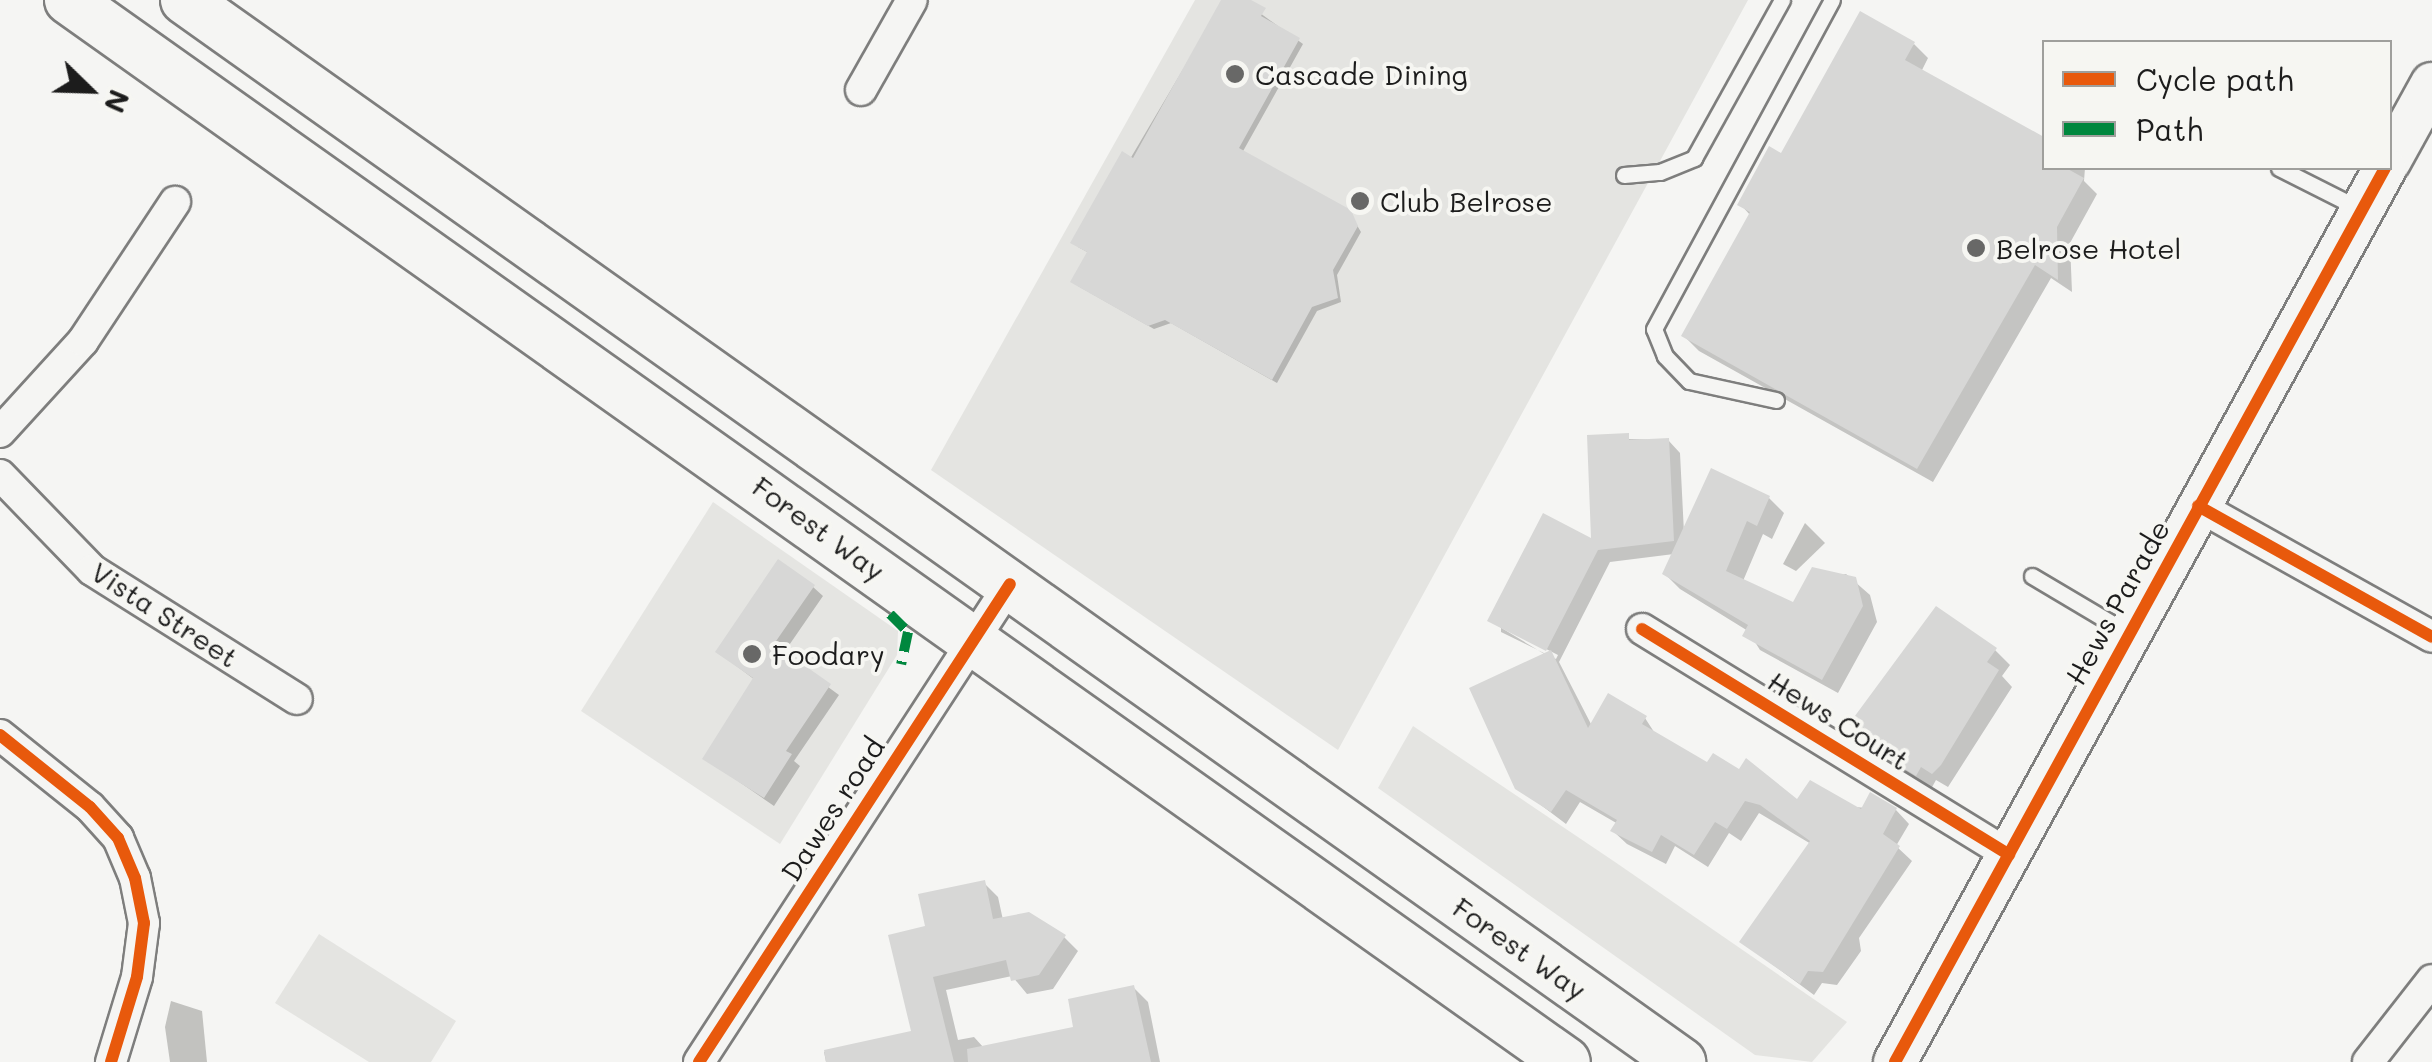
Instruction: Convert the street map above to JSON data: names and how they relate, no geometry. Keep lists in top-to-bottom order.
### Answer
{
  "streets": {
    "main road": ["Forest Way"],
    "street": [
      "Hews Parade",
      "Vista Street",
      "Hews Court",
      "Dawes road"
    ]
  },
  "crossings": [
    ["Forest Way", "Dawes road"],
    ["Hews Parade", "Hews Court"]
  ],
  "places": [
    "Cascade Dining",
    "Club Belrose",
    "Belrose Hotel",
    "Foodary"
  ],
  "legend": ["Cycle path", "Path"],
  "north": "bottom right"
}
